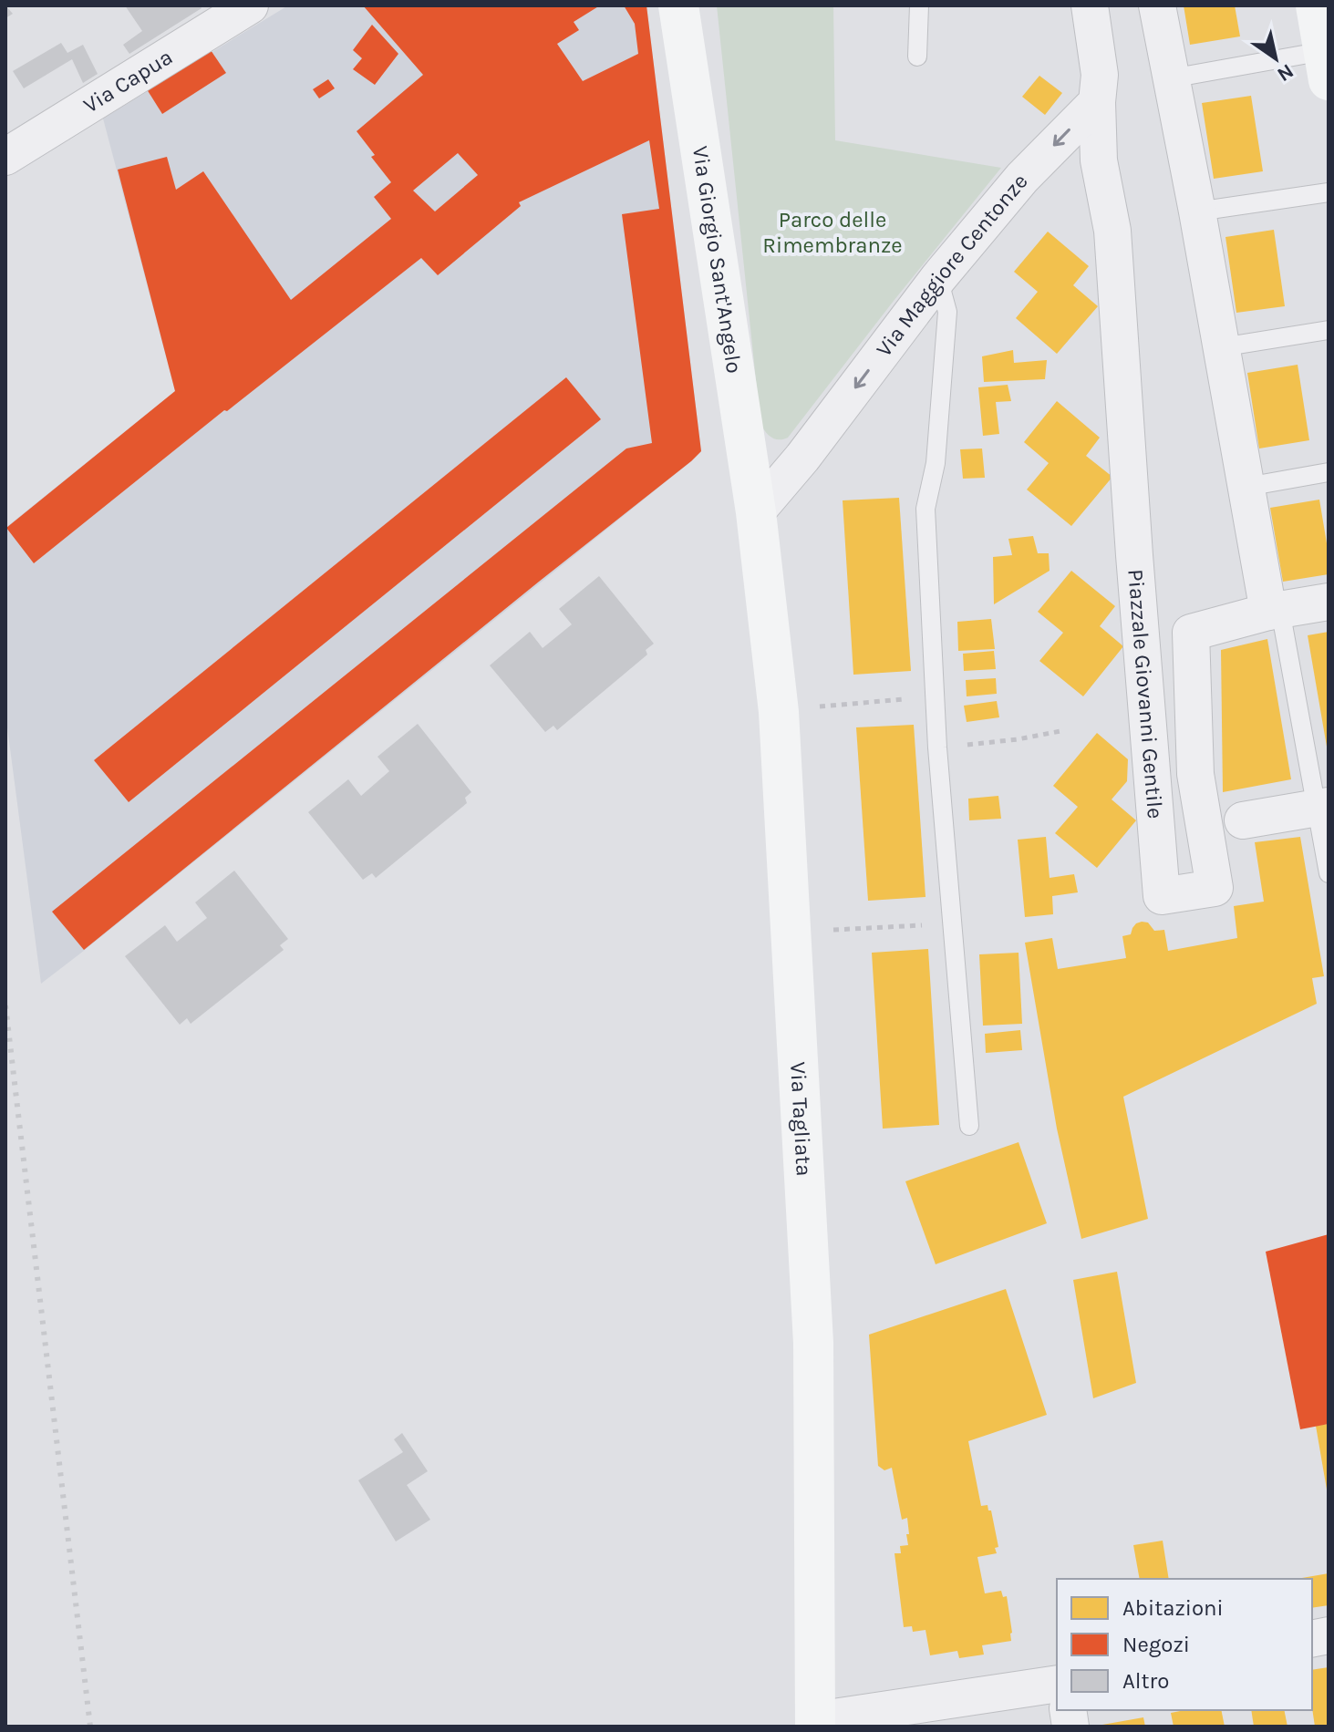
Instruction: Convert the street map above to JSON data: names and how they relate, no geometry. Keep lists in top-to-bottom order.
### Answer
{
  "streets": {
    "street": [
      "Via Capua",
      "Via Giorgio Sant'Angelo",
      "Via Maggiore Centonze",
      "Piazzale Giovanni Gentile",
      "Via Tagliata"
    ]
  },
  "crossings": [
    ["Via Giorgio Sant'Angelo", "Via Maggiore Centonze"],
    ["Via Giorgio Sant'Angelo", "Via Tagliata"],
    ["Via Maggiore Centonze", "Piazzale Giovanni Gentile"],
    ["Via Maggiore Centonze", "Via Tagliata"]
  ],
  "one_way": ["Via Maggiore Centonze"],
  "parks": ["Parco delle Rimembranze"],
  "legend": ["Abitazioni", "Negozi", "Altro"],
  "north": "bottom right"
}
